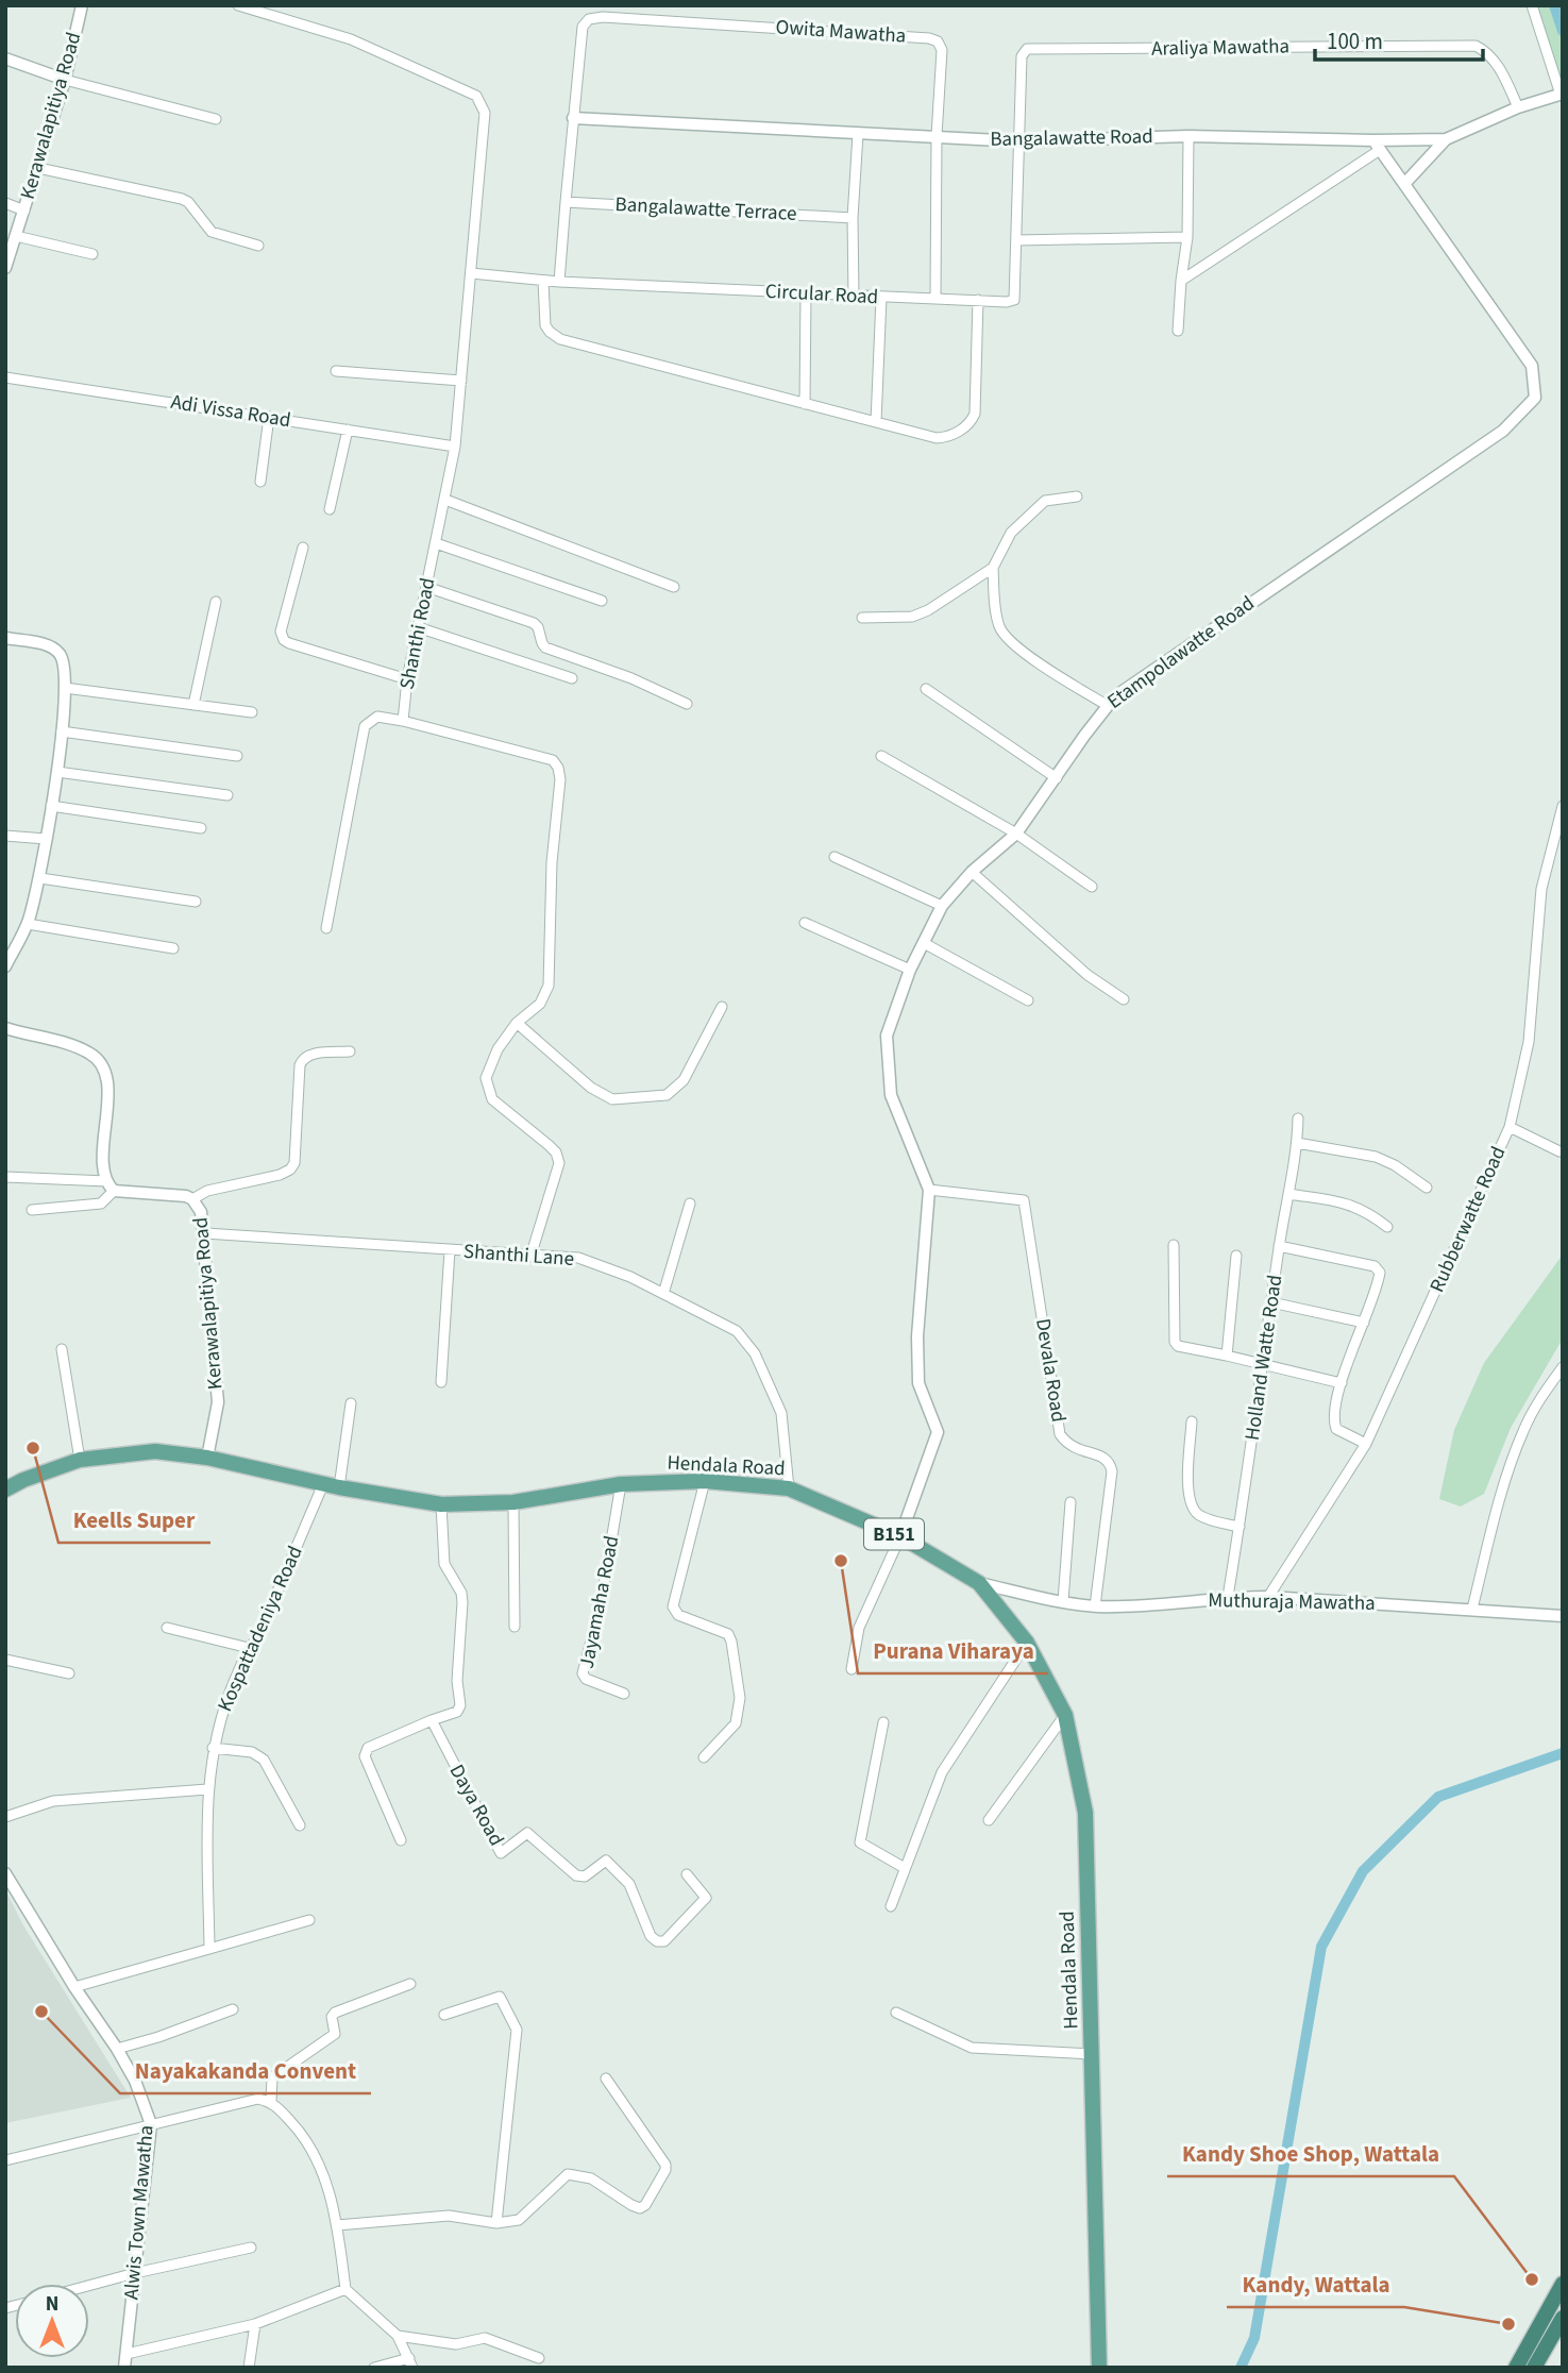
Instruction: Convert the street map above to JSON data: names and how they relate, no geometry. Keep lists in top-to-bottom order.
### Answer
{
  "streets": {
    "main road": ["Hendala Road", "B151"],
    "street": [
      "Owita Mawatha",
      "Araliya Mawatha",
      "Kerawalapitiya Road",
      "Bangalawatte Road",
      "Bangalawatte Terrace",
      "Circular Road",
      "Adi Vissa Road",
      "Shanthi Road",
      "Etampolawatte Road",
      "Rubberwatte Road",
      "Shanthi Lane",
      "Holland Watte Road",
      "Devala Road",
      "Jayamaha Road",
      "Muthuraja Mawatha",
      "Kospattadeniya Road",
      "Daya Road",
      "Alwis Town Mawatha"
    ]
  },
  "crossings": [
    ["Owita Mawatha", "Bangalawatte Road"],
    ["Owita Mawatha", "Circular Road"],
    ["Araliya Mawatha", "Bangalawatte Road"],
    ["Araliya Mawatha", "Circular Road"],
    ["Kerawalapitiya Road", "Shanthi Lane"],
    ["Kerawalapitiya Road", "Hendala Road"],
    ["Bangalawatte Road", "Circular Road"],
    ["Bangalawatte Road", "Etampolawatte Road"],
    ["Circular Road", "Shanthi Road"],
    ["Adi Vissa Road", "Shanthi Road"],
    ["Etampolawatte Road", "Devala Road"],
    ["Etampolawatte Road", "Hendala Road"],
    ["Rubberwatte Road", "Muthuraja Mawatha"],
    ["Shanthi Lane", "Hendala Road"],
    ["Holland Watte Road", "Muthuraja Mawatha"],
    ["Devala Road", "Muthuraja Mawatha"],
    ["Hendala Road", "Jayamaha Road"],
    ["Hendala Road", "Muthuraja Mawatha"],
    ["Hendala Road", "Kospattadeniya Road"]
  ],
  "places": [
    "Keells Super",
    "Purana Viharaya",
    "Nayakakanda Convent",
    "Kandy Shoe Shop, Wattala",
    "Kandy, Wattala"
  ],
  "scale_bar": "100 m",
  "north": "top"
}
